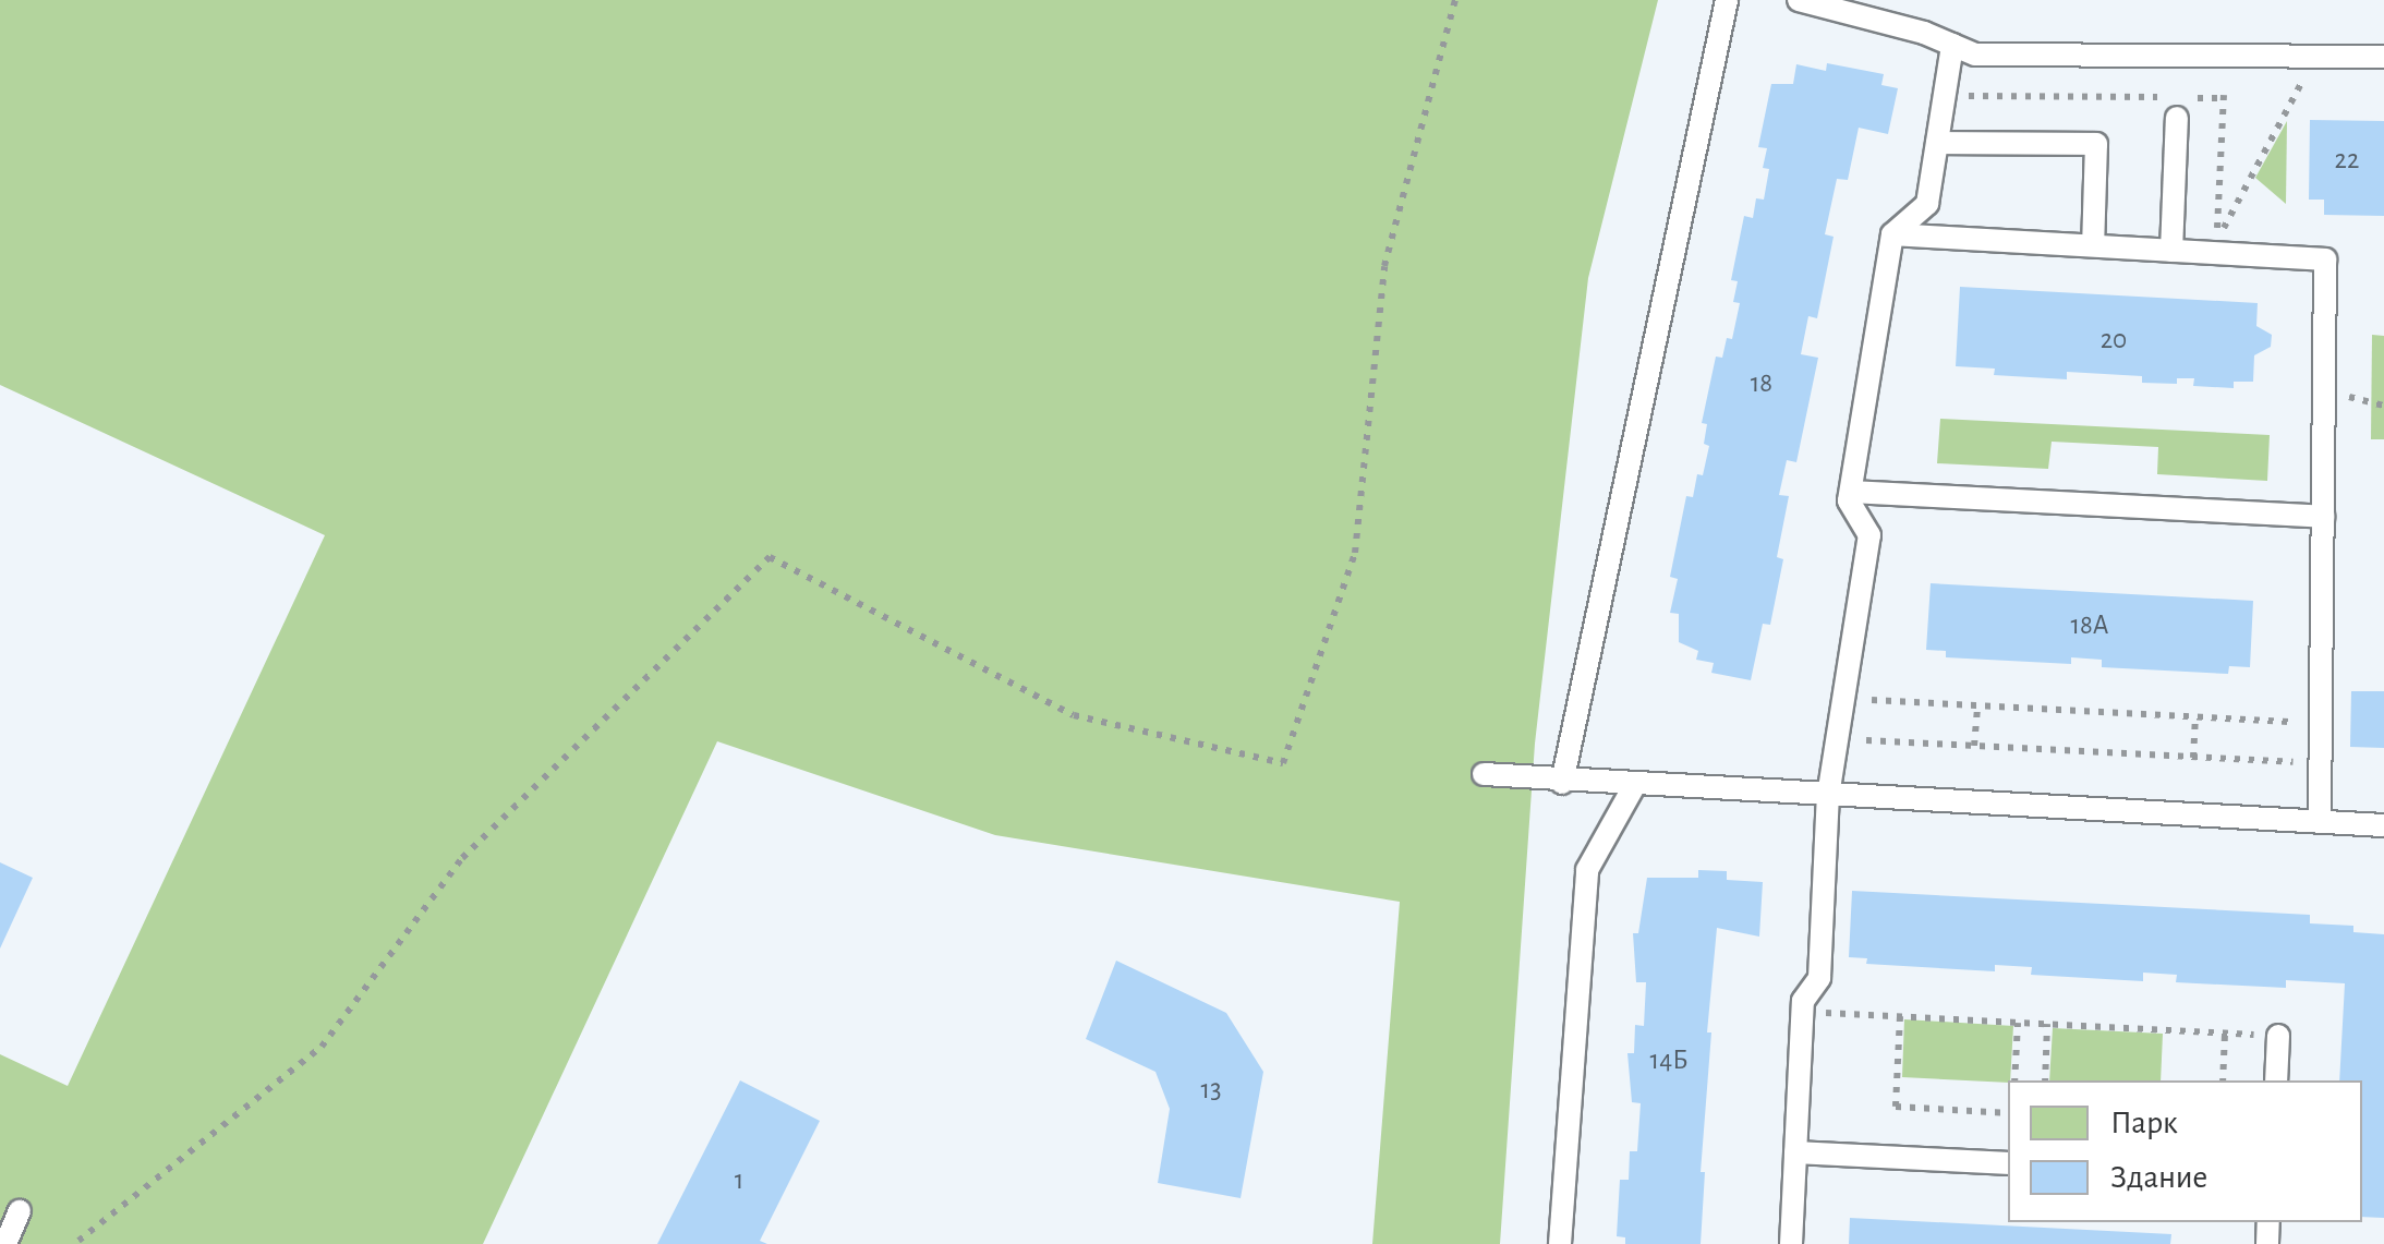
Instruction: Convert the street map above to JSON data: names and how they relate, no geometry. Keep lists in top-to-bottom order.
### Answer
{
  "house_numbers": [
    "22",
    "20",
    "18",
    "18А",
    "14Б",
    "13",
    "1"
  ],
  "legend": ["Парк", "Здание"]
}
